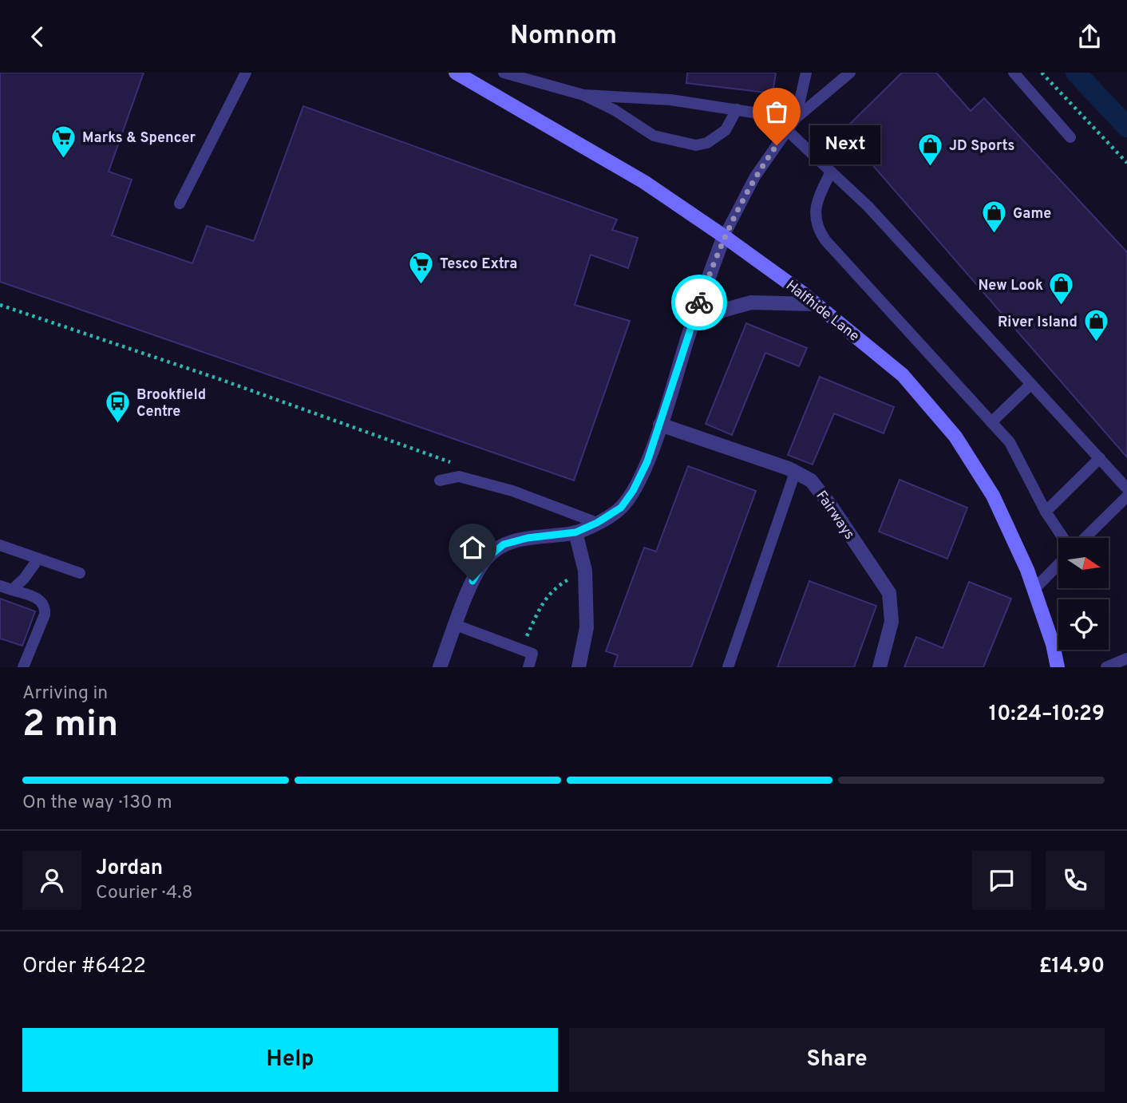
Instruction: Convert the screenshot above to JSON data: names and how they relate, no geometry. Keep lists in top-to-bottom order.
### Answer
{
  "streets": {
    "main road": ["Halfhide Lane"],
    "street": ["Fairways"]
  },
  "places": {
    "other": ["Next"],
    "supermarket": ["Marks & Spencer", "Tesco Extra"],
    "shop": [
      "JD Sports",
      "Game",
      "New Look",
      "River Island"
    ],
    "bus stop": ["Brookfield Centre"]
  },
  "north": "right",
  "page": {
    "header": "Nomnom",
    "bubble": "Next",
    "heading": ["2 min", "Arriving in", "10:24–10:29"],
    "panel": [
      "Jordan",
      "Courier · 4.8",
      "Order #6422",
      "£14.90"
    ],
    "bar": "On the way · 130 m",
    "buttons": ["Help", "Share"]
  }
}
